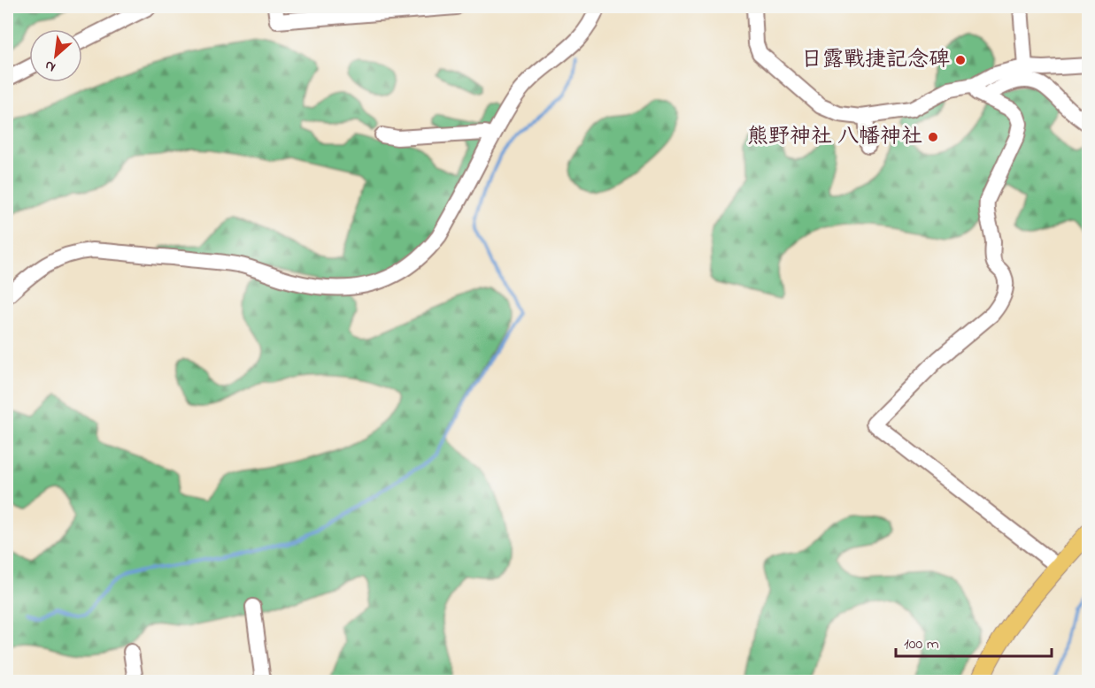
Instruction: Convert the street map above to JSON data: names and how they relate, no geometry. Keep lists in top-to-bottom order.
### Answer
{
  "places": ["日露戰捷記念碑", "熊野神社 八幡神社"],
  "scale_bar": "100 m",
  "north": "bottom left"
}
